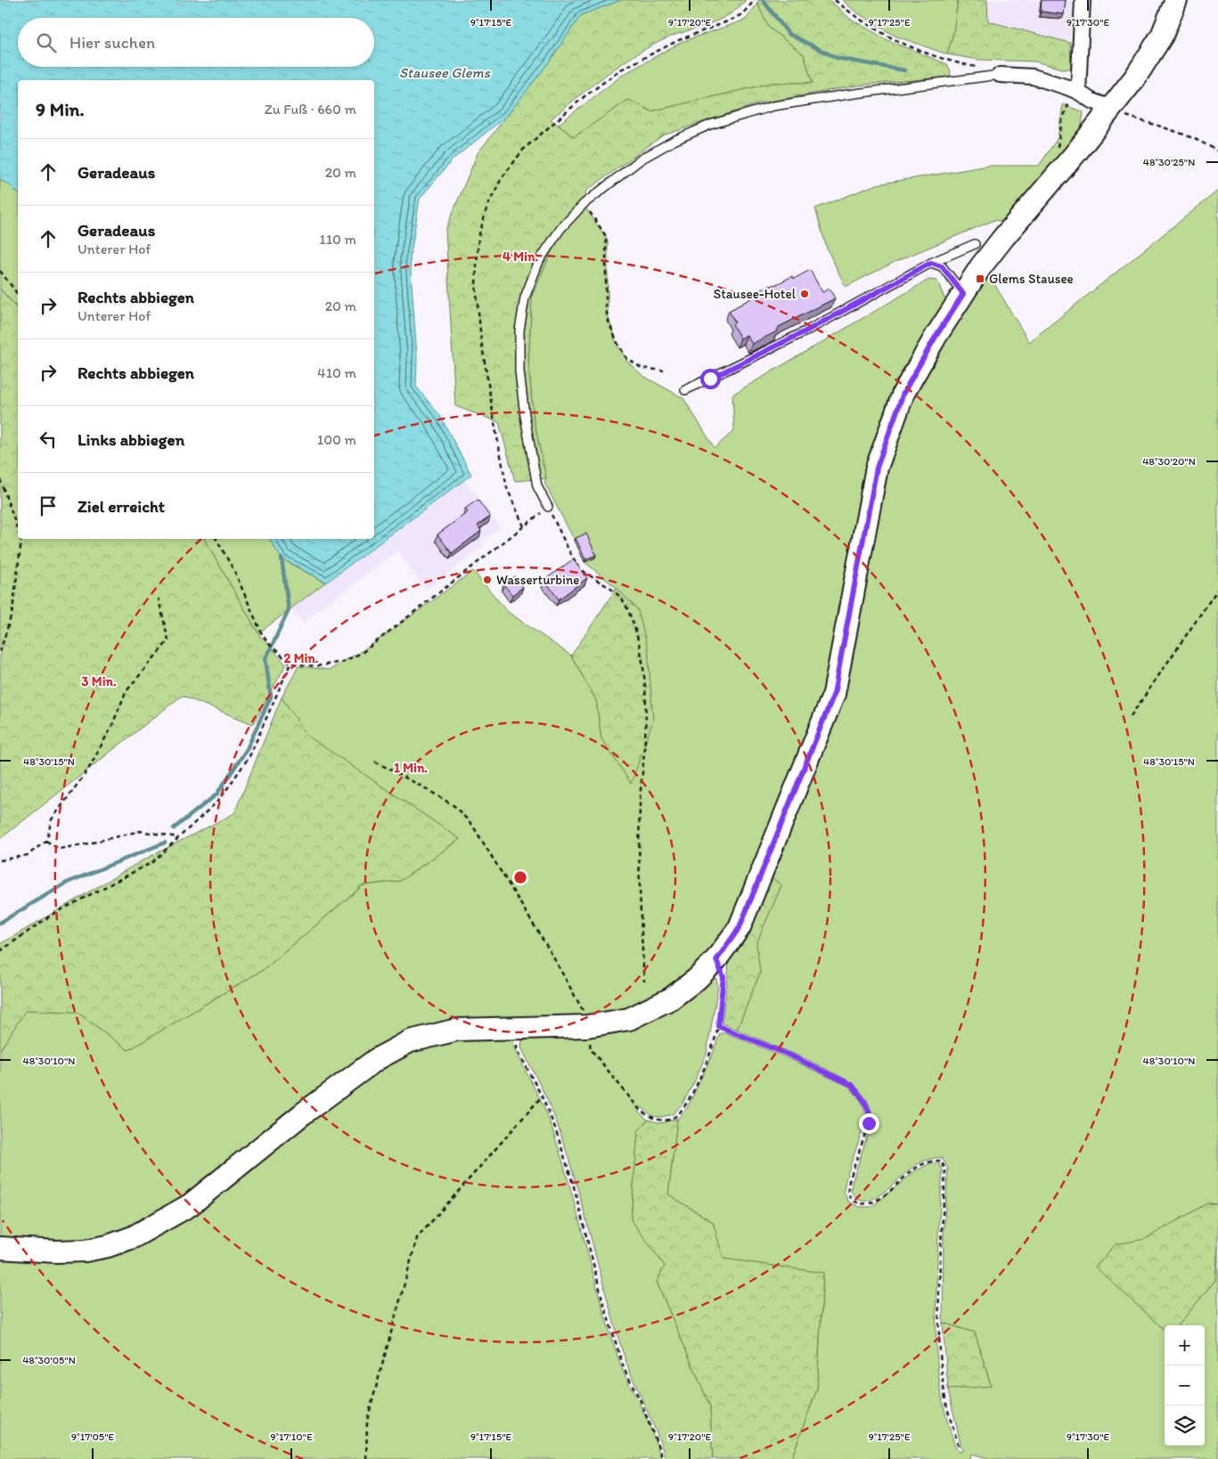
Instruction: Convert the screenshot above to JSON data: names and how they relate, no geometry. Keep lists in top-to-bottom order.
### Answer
{
  "water": ["Stausee Glems"],
  "places": {
    "transit": ["Glems Stausee"],
    "other": ["Stausee-Hotel", "Wasserturbine"]
  },
  "page": {
    "search": "Hier suchen",
    "heading": ["9 Min.", "Zu Fuß · 660 m"],
    "list": [
      ["Geradeaus", "20 m"],
      ["Geradeaus", "Unterer Hof", "110 m"],
      ["Rechts abbiegen", "Unterer Hof", "20 m"],
      ["Rechts abbiegen", "410 m"],
      ["Links abbiegen", "100 m"],
      "Ziel erreicht"
    ],
    "map_buttons": ["+", "−"]
  },
  "coordinates": [
    "9°17'15\"E",
    "9°17'20\"E",
    "9°17'25\"E",
    "9°17'30\"E",
    "48°30'25\"N",
    "48°30'20\"N",
    "48°30'15\"N",
    "48°30'10\"N",
    "48°30'05\"N",
    "9°17'05\"E",
    "9°17'10\"E"
  ],
  "rings": [
    "4 Min.",
    "2 Min.",
    "3 Min.",
    "1 Min."
  ]
}
